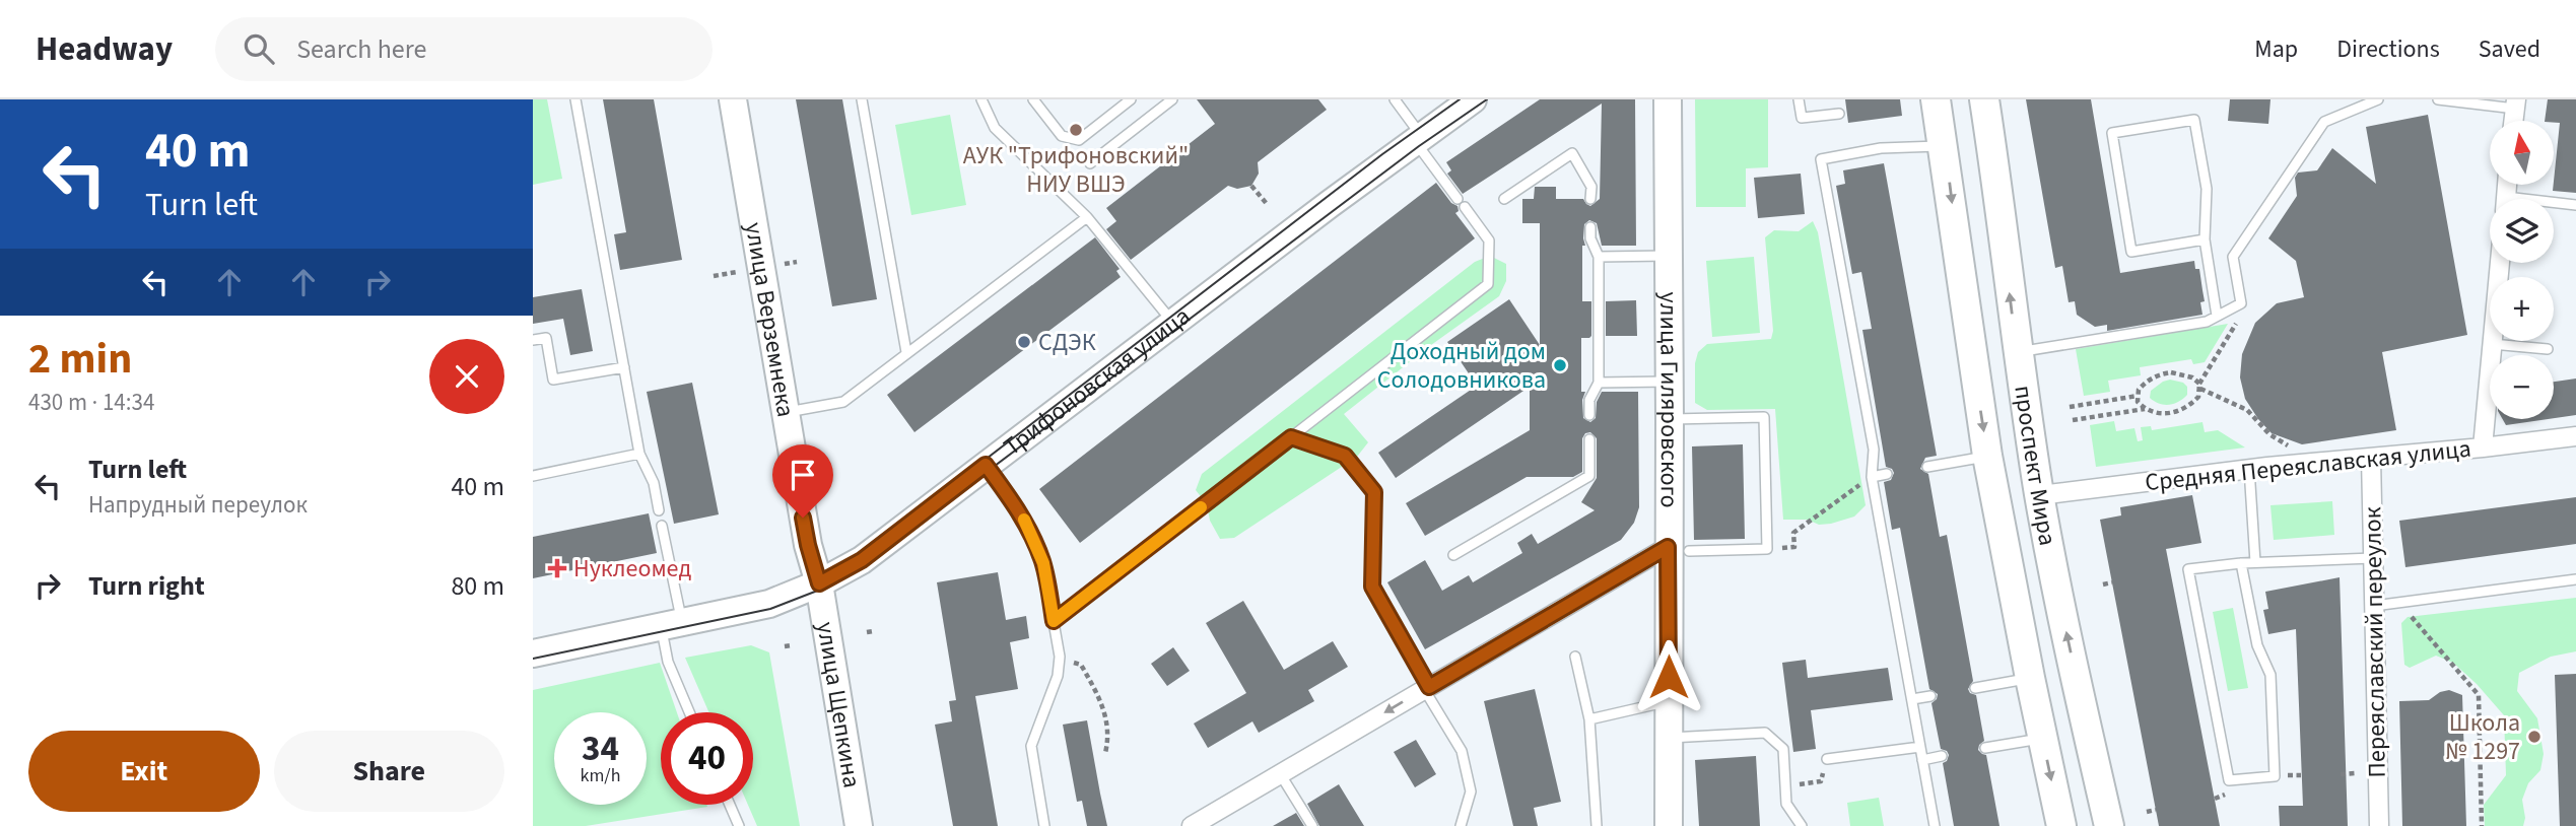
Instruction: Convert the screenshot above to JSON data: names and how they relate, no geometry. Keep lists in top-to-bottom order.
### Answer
{
  "streets": {
    "main road": ["проспект Мира"],
    "street": [
      "улица Верземнека",
      "Трифоновская улица",
      "улица Гиляровского",
      "Средняя Переяславская улица",
      "Переяславский переулок",
      "улица Щепкина"
    ]
  },
  "crossings": [
    ["улица Верземнека", "Трифоновская улица"],
    ["улица Верземнека", "улица Щепкина"],
    ["Трифоновская улица", "улица Щепкина"],
    ["проспект Мира", "Средняя Переяславская улица"],
    ["Средняя Переяславская улица", "Переяславский переулок"]
  ],
  "places": {
    "other": [
      "АУК \"Трифоновский\" НИУ ВШЭ",
      "СДЭК",
      "Доходный дом Солодовникова",
      "Школа № 1297"
    ],
    "health": ["Нуклеомед"]
  },
  "north": "top",
  "page": {
    "header": "Headway",
    "search": "Search here",
    "nav": ["Map", "Directions", "Saved"],
    "turn": ["40 m", "Turn left"],
    "map_buttons": ["+", "−"],
    "heading": ["2 min", "430 m · 14:34"],
    "list": [
      {
        "name": "Turn left",
        "note": "Напрудный переулок",
        "value": "40 m"
      },
      {
        "name": "Turn right",
        "value": "80 m"
      }
    ],
    "speed": "34 km/h",
    "limit": "40",
    "buttons": ["Exit", "Share"]
  }
}
